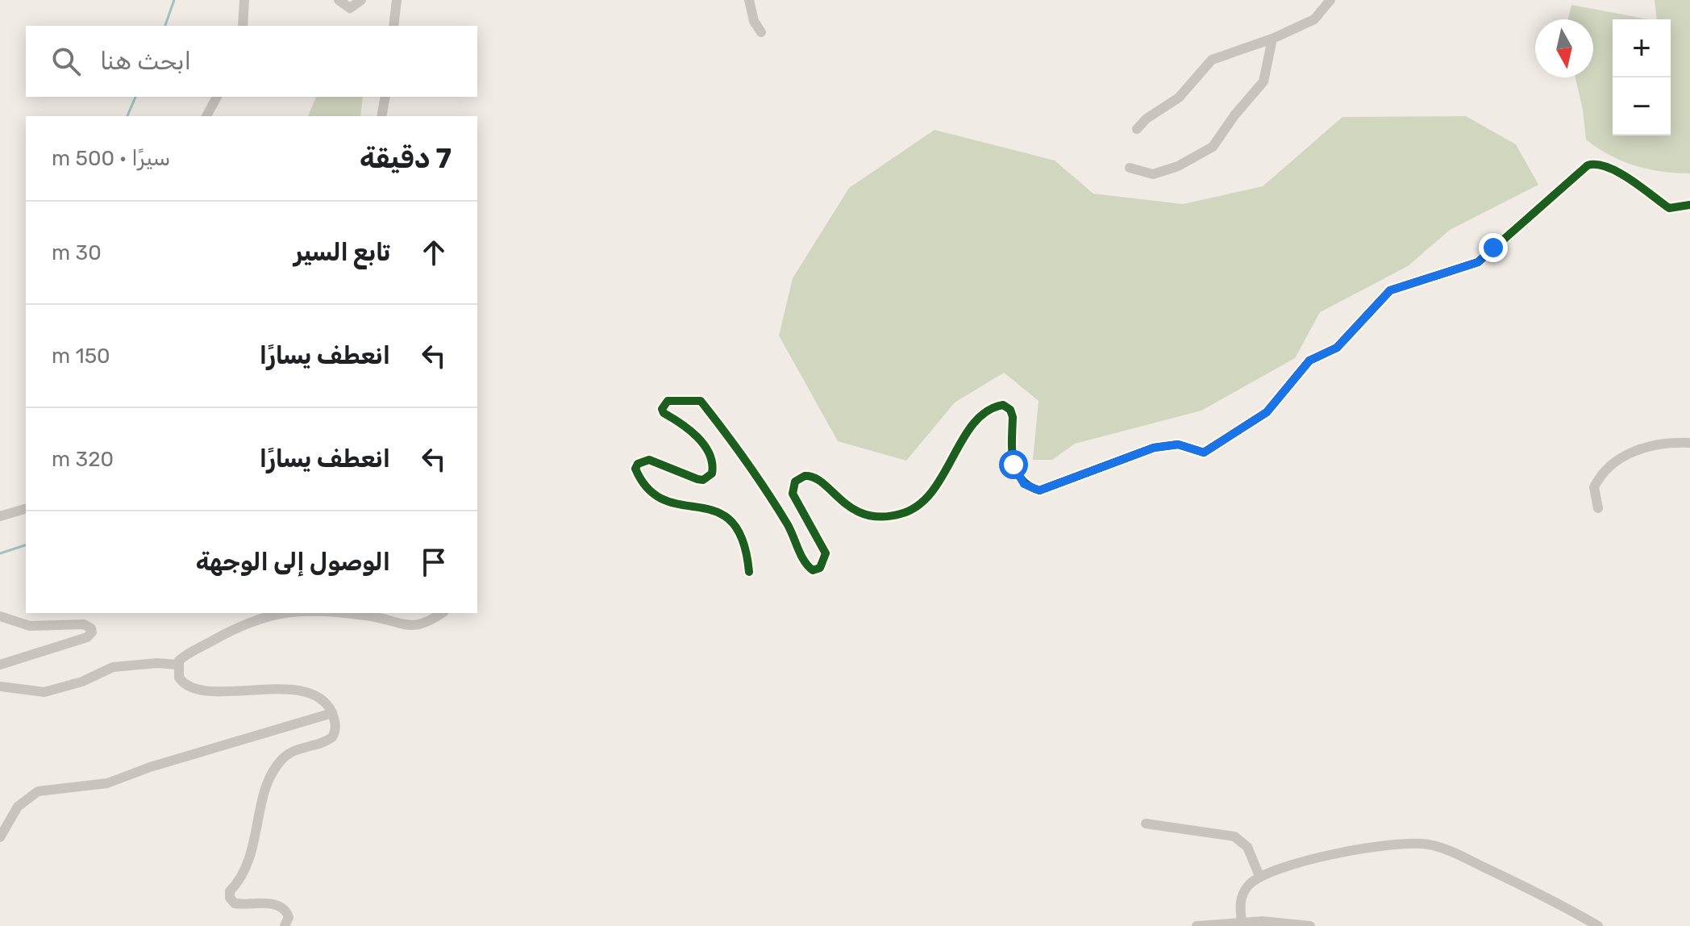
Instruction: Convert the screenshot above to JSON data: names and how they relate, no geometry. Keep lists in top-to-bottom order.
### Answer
{
  "north": "bottom",
  "page": {
    "map_buttons": ["+", "−"],
    "search": "ابحث هنا",
    "heading": ["7 دقيقة", "سيرًا · 500 m"],
    "list": [
      ["تابع السير", "30 m"],
      ["انعطف يسارًا", "150 m"],
      ["انعطف يسارًا", "320 m"],
      "الوصول إلى الوجهة"
    ]
  }
}
